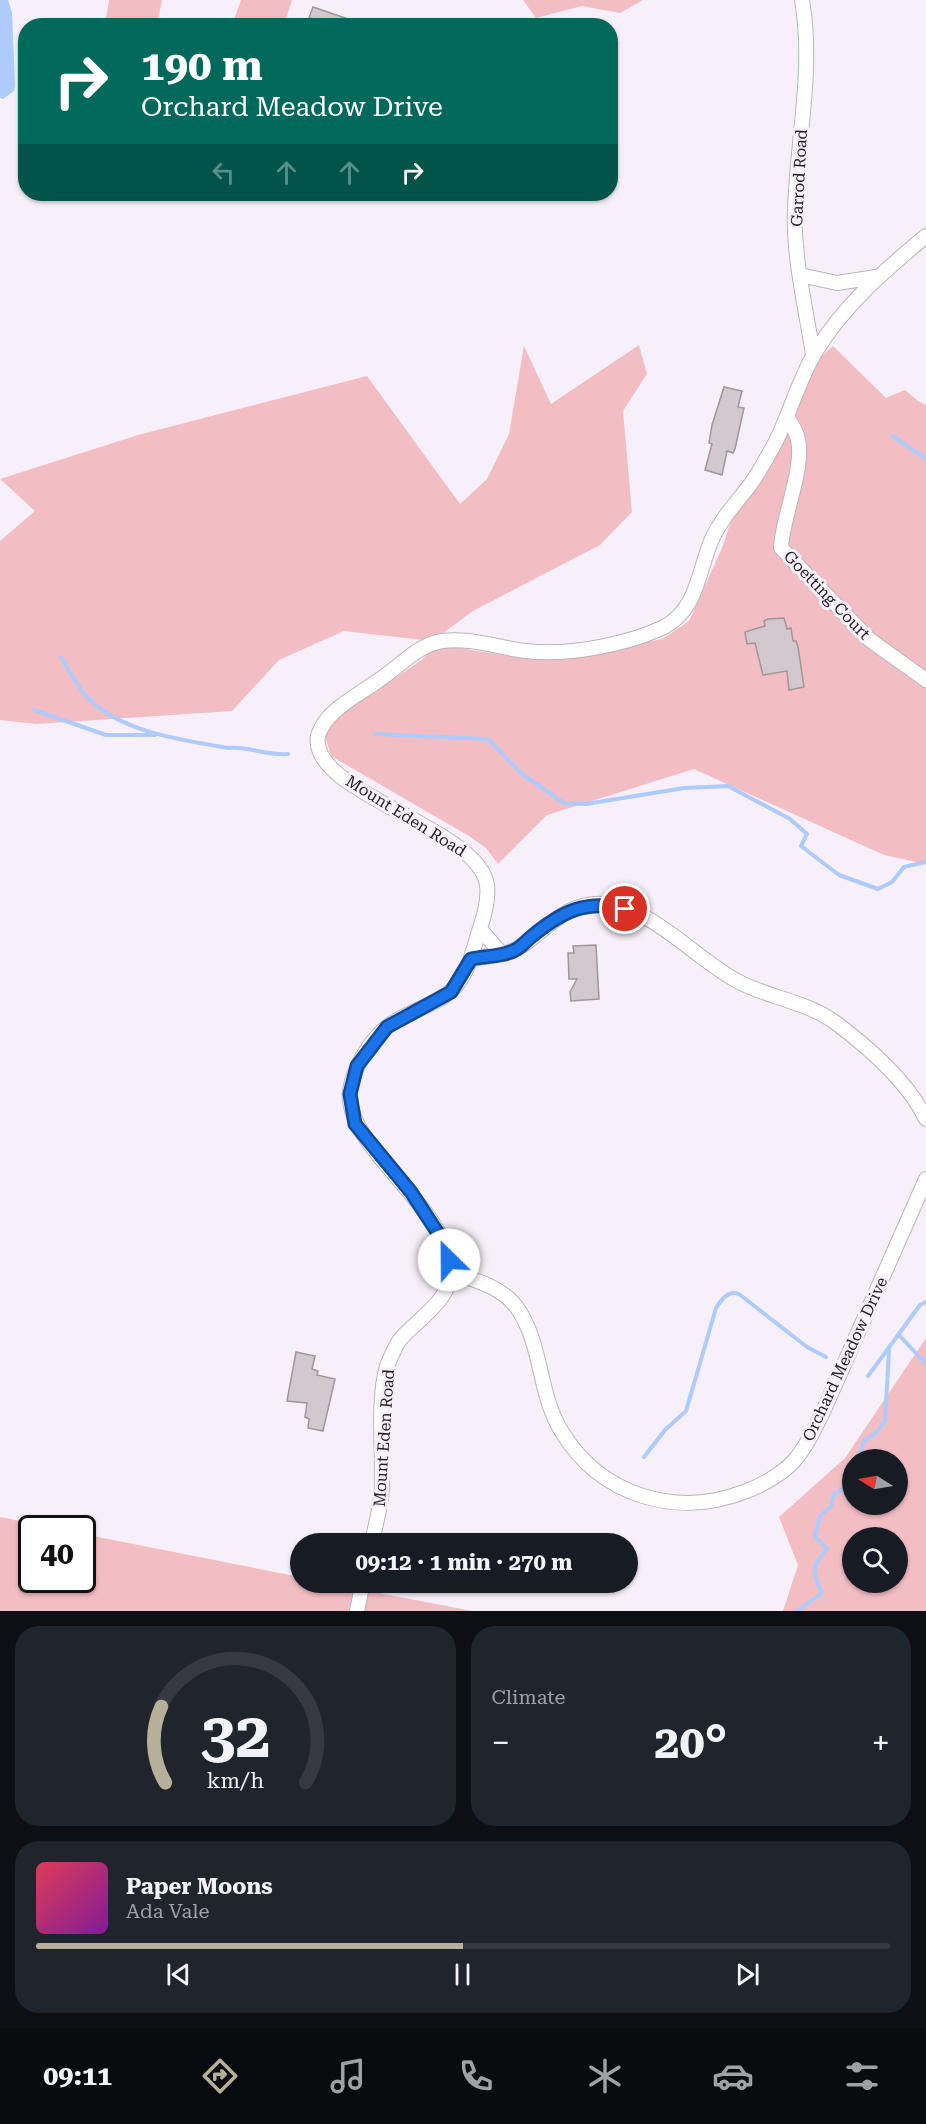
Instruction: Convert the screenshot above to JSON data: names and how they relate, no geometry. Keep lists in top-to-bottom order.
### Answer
{
  "streets": {
    "street": [
      "Garrod Road",
      "Goetting Court",
      "Mount Eden Road",
      "Orchard Meadow Drive"
    ]
  },
  "crossings": [
    ["Garrod Road", "Mount Eden Road"],
    ["Goetting Court", "Mount Eden Road"],
    ["Mount Eden Road", "Orchard Meadow Drive"]
  ],
  "north": "left",
  "page": {
    "turn": ["190 m", "Orchard Meadow Drive"],
    "limit": "40",
    "trip": "09:12 · 1 min · 270 m",
    "tile": "Climate",
    "heat": ["−", "20°", "+"],
    "song": ["Paper Moons", "Ada Vale"],
    "tabs": "09:11",
    "gauge": ["32", "km/h"]
  }
}
